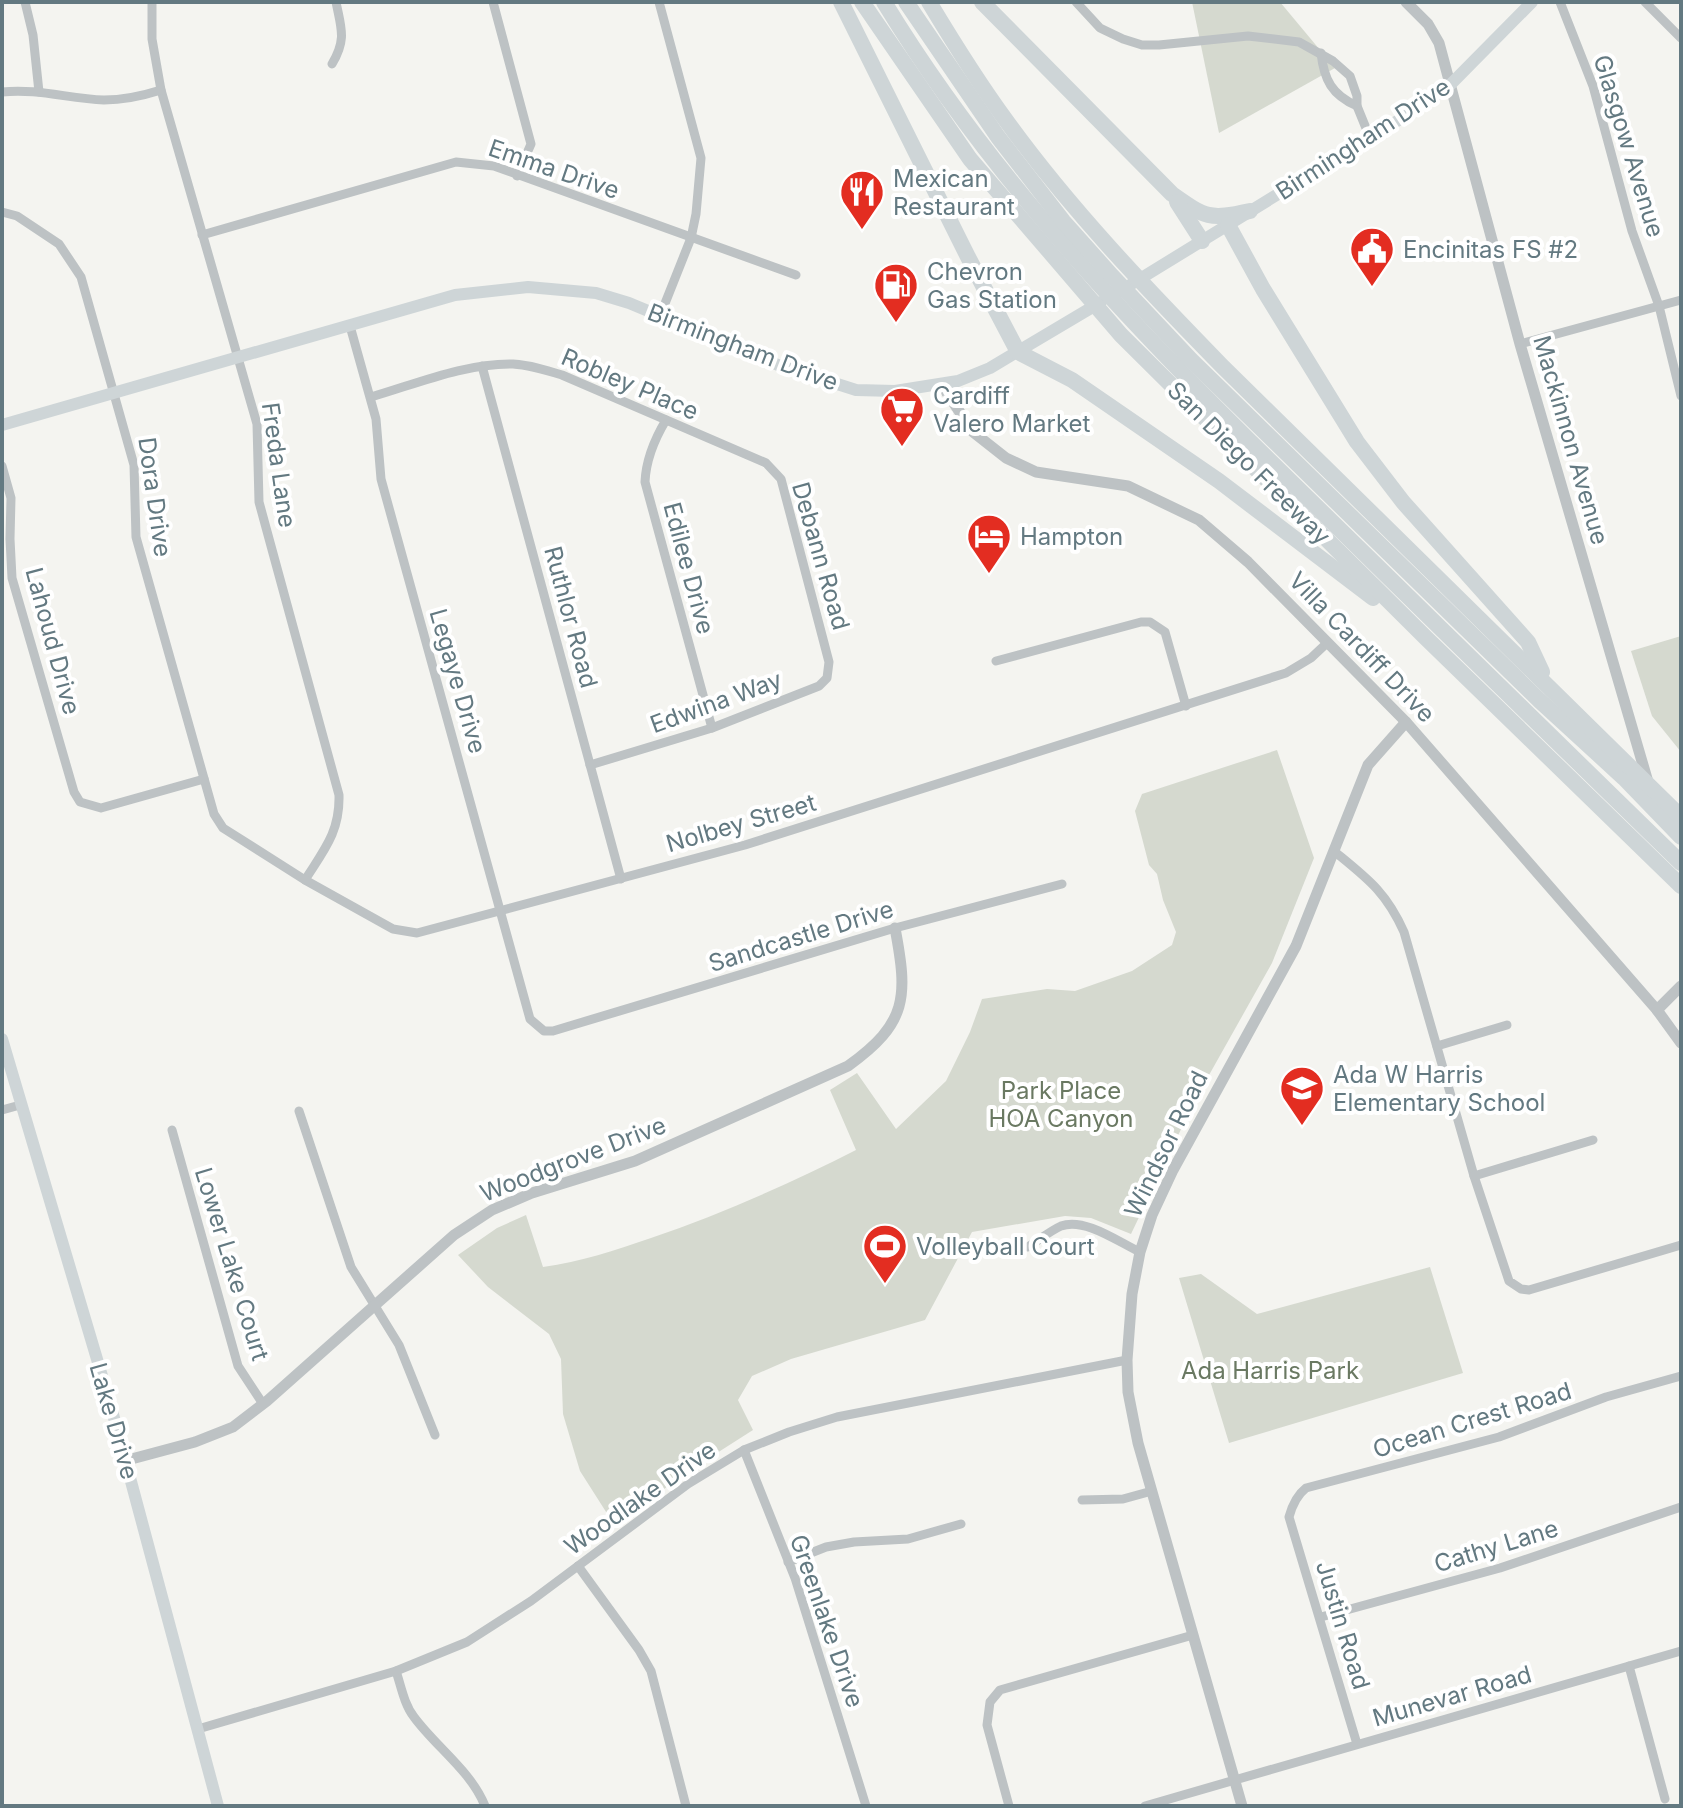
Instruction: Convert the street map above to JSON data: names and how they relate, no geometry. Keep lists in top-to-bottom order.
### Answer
{
  "streets": {
    "highway": ["San Diego Freeway"],
    "main road": ["Birmingham Drive", "Lake Drive"],
    "street": [
      "Glasgow Avenue",
      "Emma Drive",
      "Robley Place",
      "Mackinnon Avenue",
      "Freda Lane",
      "Dora Drive",
      "Debann Road",
      "Edilee Drive",
      "Ruthlor Road",
      "Lahoud Drive",
      "Villa Cardiff Drive",
      "Legaye Drive",
      "Edwina Way",
      "Nolbey Street",
      "Sandcastle Drive",
      "Windsor Road",
      "Woodgrove Drive",
      "Lower Lake Court",
      "Ocean Crest Road",
      "Woodlake Drive",
      "Cathy Lane",
      "Greenlake Drive",
      "Justin Road",
      "Munevar Road"
    ]
  },
  "crossings": [
    ["Birmingham Drive", "Mackinnon Avenue"],
    ["Birmingham Drive", "Freda Lane"],
    ["Birmingham Drive", "Dora Drive"],
    ["Birmingham Drive", "Villa Cardiff Drive"],
    ["Birmingham Drive", "Legaye Drive"],
    ["Emma Drive", "Freda Lane"],
    ["Robley Place", "Debann Road"],
    ["Robley Place", "Edilee Drive"],
    ["Robley Place", "Ruthlor Road"],
    ["Robley Place", "Legaye Drive"],
    ["Freda Lane", "Nolbey Street"],
    ["Dora Drive", "Lahoud Drive"],
    ["Dora Drive", "Nolbey Street"],
    ["Debann Road", "Edwina Way"],
    ["Edilee Drive", "Edwina Way"],
    ["Ruthlor Road", "Edwina Way"],
    ["Ruthlor Road", "Nolbey Street"],
    ["Lahoud Drive", "Nolbey Street"],
    ["Villa Cardiff Drive", "Nolbey Street"],
    ["Villa Cardiff Drive", "Windsor Road"],
    ["Legaye Drive", "Nolbey Street"],
    ["Legaye Drive", "Sandcastle Drive"],
    ["Sandcastle Drive", "Woodgrove Drive"],
    ["Windsor Road", "Woodlake Drive"],
    ["Windsor Road", "Munevar Road"],
    ["Woodgrove Drive", "Lower Lake Court"],
    ["Woodgrove Drive", "Lake Drive"],
    ["Ocean Crest Road", "Justin Road"],
    ["Lake Drive", "Woodlake Drive"],
    ["Woodlake Drive", "Greenlake Drive"],
    ["Cathy Lane", "Justin Road"],
    ["Justin Road", "Munevar Road"]
  ],
  "parks": ["Park Place HOA Canyon", "Ada Harris Park"],
  "places": {
    "restaurant": ["Mexican Restaurant"],
    "public building": ["Encinitas FS #2"],
    "fuel station": ["Chevron Gas Station"],
    "supermarket": ["Cardiff Valero Market"],
    "hotel": ["Hampton"],
    "school or university": ["Ada W Harris Elementary School"],
    "sports": ["Volleyball Court"]
  }
}
